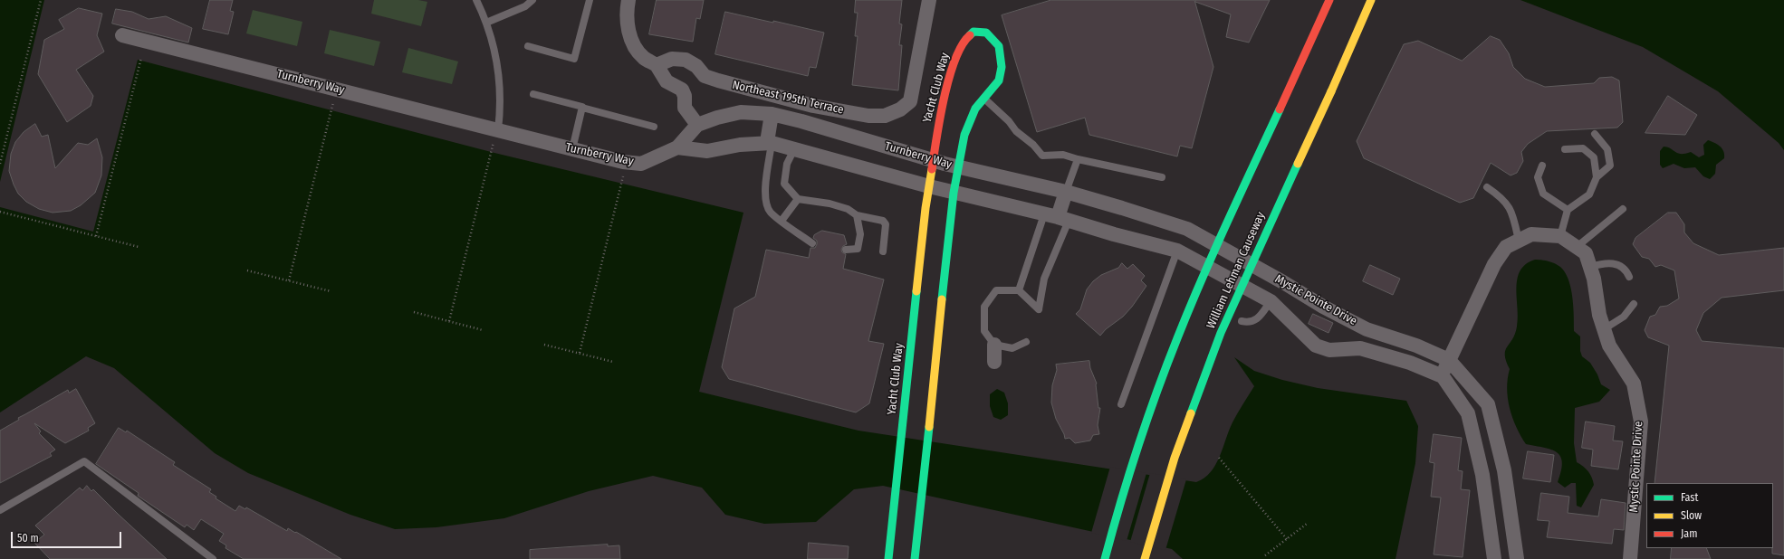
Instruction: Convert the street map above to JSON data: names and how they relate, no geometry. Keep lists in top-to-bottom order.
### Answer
{
  "streets": {
    "main road": ["Yacht Club Way", "William Lehman Causeway"],
    "street": ["Turnberry Way", "Northeast 195th Terrace", "Mystic Pointe Drive"]
  },
  "crossings": [
    ["Turnberry Way", "Yacht Club Way"],
    ["Turnberry Way", "Mystic Pointe Drive"]
  ],
  "legend": ["Fast", "Slow", "Jam"],
  "scale_bar": "50 m"
}
